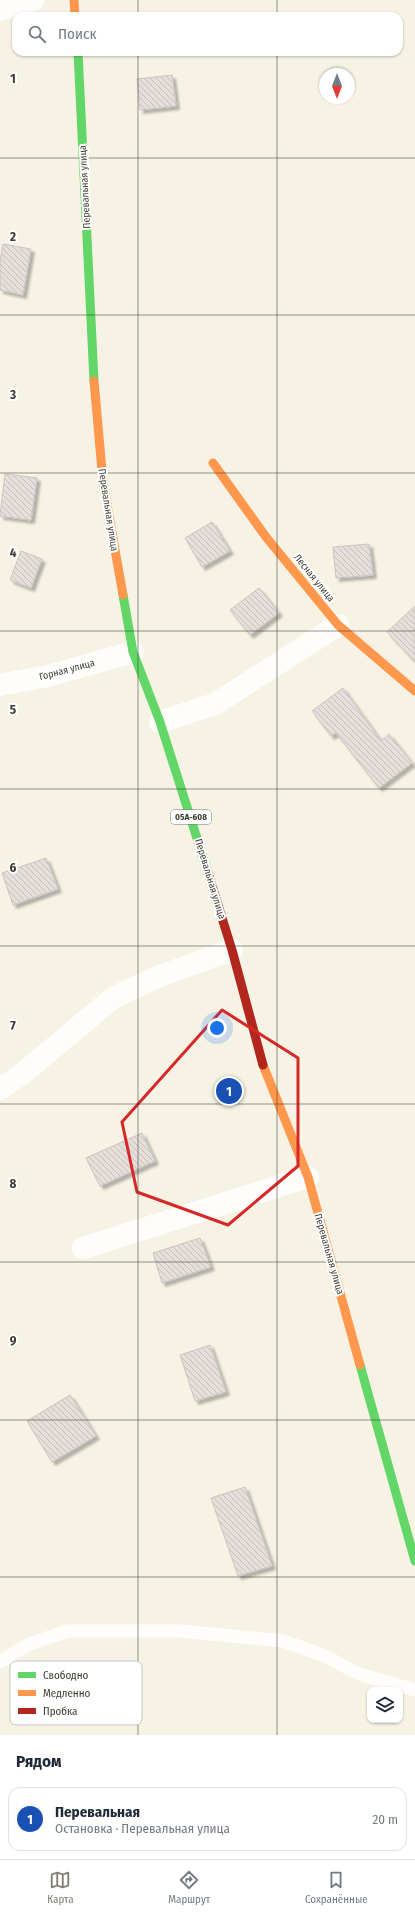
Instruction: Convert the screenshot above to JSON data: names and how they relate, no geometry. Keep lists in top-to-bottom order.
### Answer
{
  "streets": {
    "main road": ["Перевальная улица", "Лесная улица", "05А-608"],
    "street": ["Горная улица"]
  },
  "crossings": [
    ["Перевальная улица", "Горная улица"]
  ],
  "legend": ["Свободно", "Медленно", "Пробка"],
  "north": "bottom",
  "page": {
    "search": "Поиск",
    "pins": "1",
    "heading": "Рядом",
    "list": [
      {
        "mark": "1",
        "name": "Перевальная",
        "note": "Остановка · Перевальная улица",
        "value": "20 m"
      }
    ],
    "nav": ["Карта", "Маршрут", "Сохранённые"]
  },
  "grid": {
    "rows": [
      "1",
      "2",
      "3",
      "4",
      "5",
      "6",
      "7",
      "8",
      "9"
    ]
  }
}
